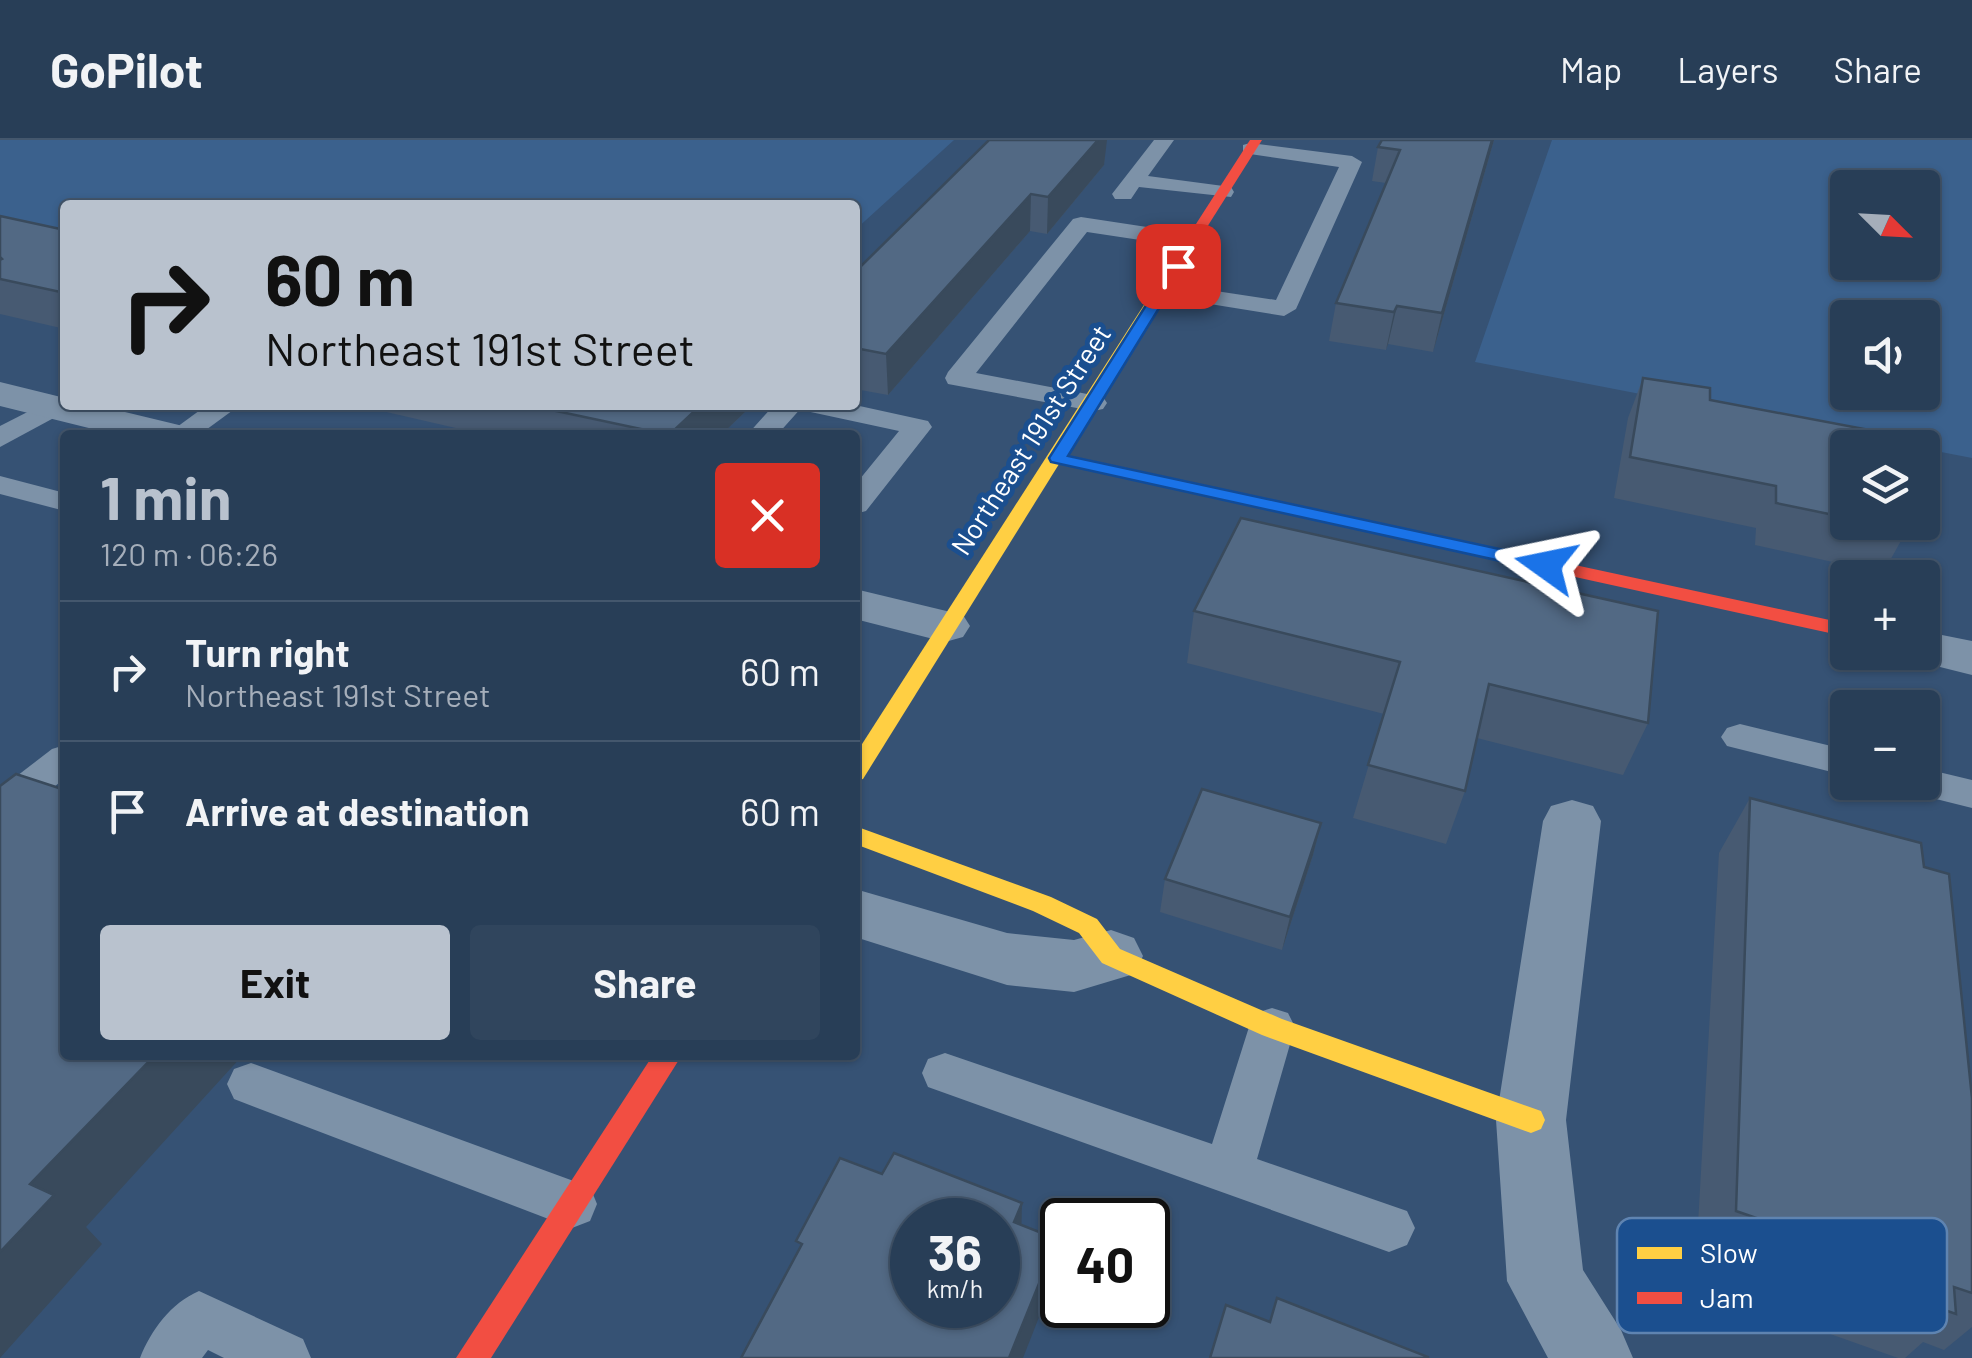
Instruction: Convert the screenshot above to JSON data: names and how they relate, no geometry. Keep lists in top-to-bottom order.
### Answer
{
  "streets": {
    "street": ["Northeast 191st Street"]
  },
  "legend": ["Slow", "Jam"],
  "north": "bottom right",
  "page": {
    "header": "GoPilot",
    "nav": ["Map", "Layers", "Share"],
    "map_buttons": ["+", "−"],
    "turn": ["60 m", "Northeast 191st Street"],
    "heading": ["1 min", "120 m · 06:26"],
    "list": [
      {
        "name": "Turn right",
        "note": "Northeast 191st Street",
        "value": "60 m"
      },
      {
        "name": "Arrive at destination",
        "value": "60 m"
      }
    ],
    "buttons": ["Exit", "Share"],
    "speed": "36 km/h",
    "limit": "40"
  }
}
